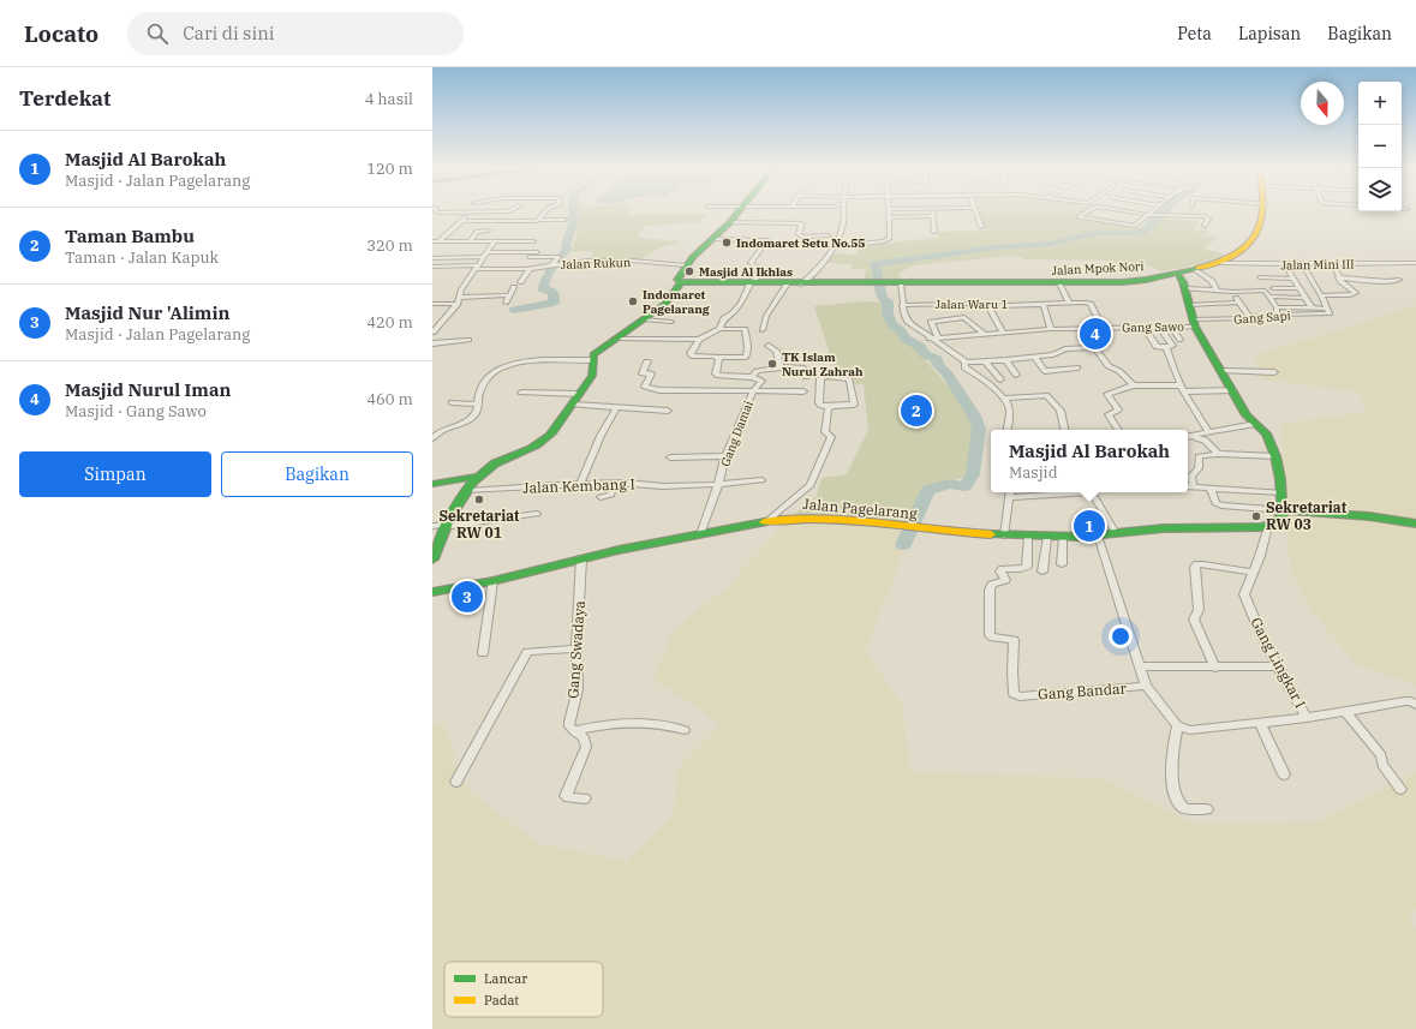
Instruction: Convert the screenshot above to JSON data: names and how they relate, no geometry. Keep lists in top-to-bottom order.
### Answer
{
  "streets": {
    "main road": ["Jalan Mpok Nori", "Jalan Pagelarang"],
    "street": [
      "Jalan Rukun",
      "Jalan Mini III",
      "Jalan Waru 1",
      "Gang Sapi",
      "Gang Sawo",
      "Gang Damai",
      "Jalan Kembang I",
      "Gang Swadaya",
      "Gang Lingkar I",
      "Gang Bandar"
    ]
  },
  "crossings": [
    ["Jalan Mini III", "Jalan Mpok Nori"],
    ["Jalan Waru 1", "Gang Sawo"],
    ["Gang Sapi", "Gang Sawo"],
    ["Gang Damai", "Jalan Kembang I"],
    ["Gang Damai", "Jalan Pagelarang"],
    ["Jalan Pagelarang", "Gang Swadaya"],
    ["Jalan Pagelarang", "Gang Lingkar I"],
    ["Jalan Pagelarang", "Gang Bandar"]
  ],
  "places": [
    "Indomaret Setu No.55",
    "Masjid Al Ikhlas",
    "Indomaret Pagelarang",
    "TK Islam Nurul Zahrah",
    "Sekretariat RW 01",
    "Sekretariat RW 03"
  ],
  "legend": ["Lancar", "Padat"],
  "north": "bottom",
  "page": {
    "header": "Locato",
    "search": "Cari di sini",
    "nav": ["Peta", "Lapisan", "Bagikan"],
    "heading": ["Terdekat", "4 hasil"],
    "map_buttons": ["+", "−"],
    "list": [
      {
        "mark": "1",
        "name": "Masjid Al Barokah",
        "note": "Masjid · Jalan Pagelarang",
        "value": "120 m"
      },
      {
        "mark": "2",
        "name": "Taman Bambu",
        "note": "Taman · Jalan Kapuk",
        "value": "320 m"
      },
      {
        "mark": "3",
        "name": "Masjid Nur 'Alimin",
        "note": "Masjid · Jalan Pagelarang",
        "value": "420 m"
      },
      {
        "mark": "4",
        "name": "Masjid Nurul Iman",
        "note": "Masjid · Gang Sawo",
        "value": "460 m"
      }
    ],
    "pins": [
      "4",
      "2",
      "1",
      "3"
    ],
    "popup": ["Masjid Al Barokah", "Masjid"],
    "buttons": ["Simpan", "Bagikan"]
  }
}
